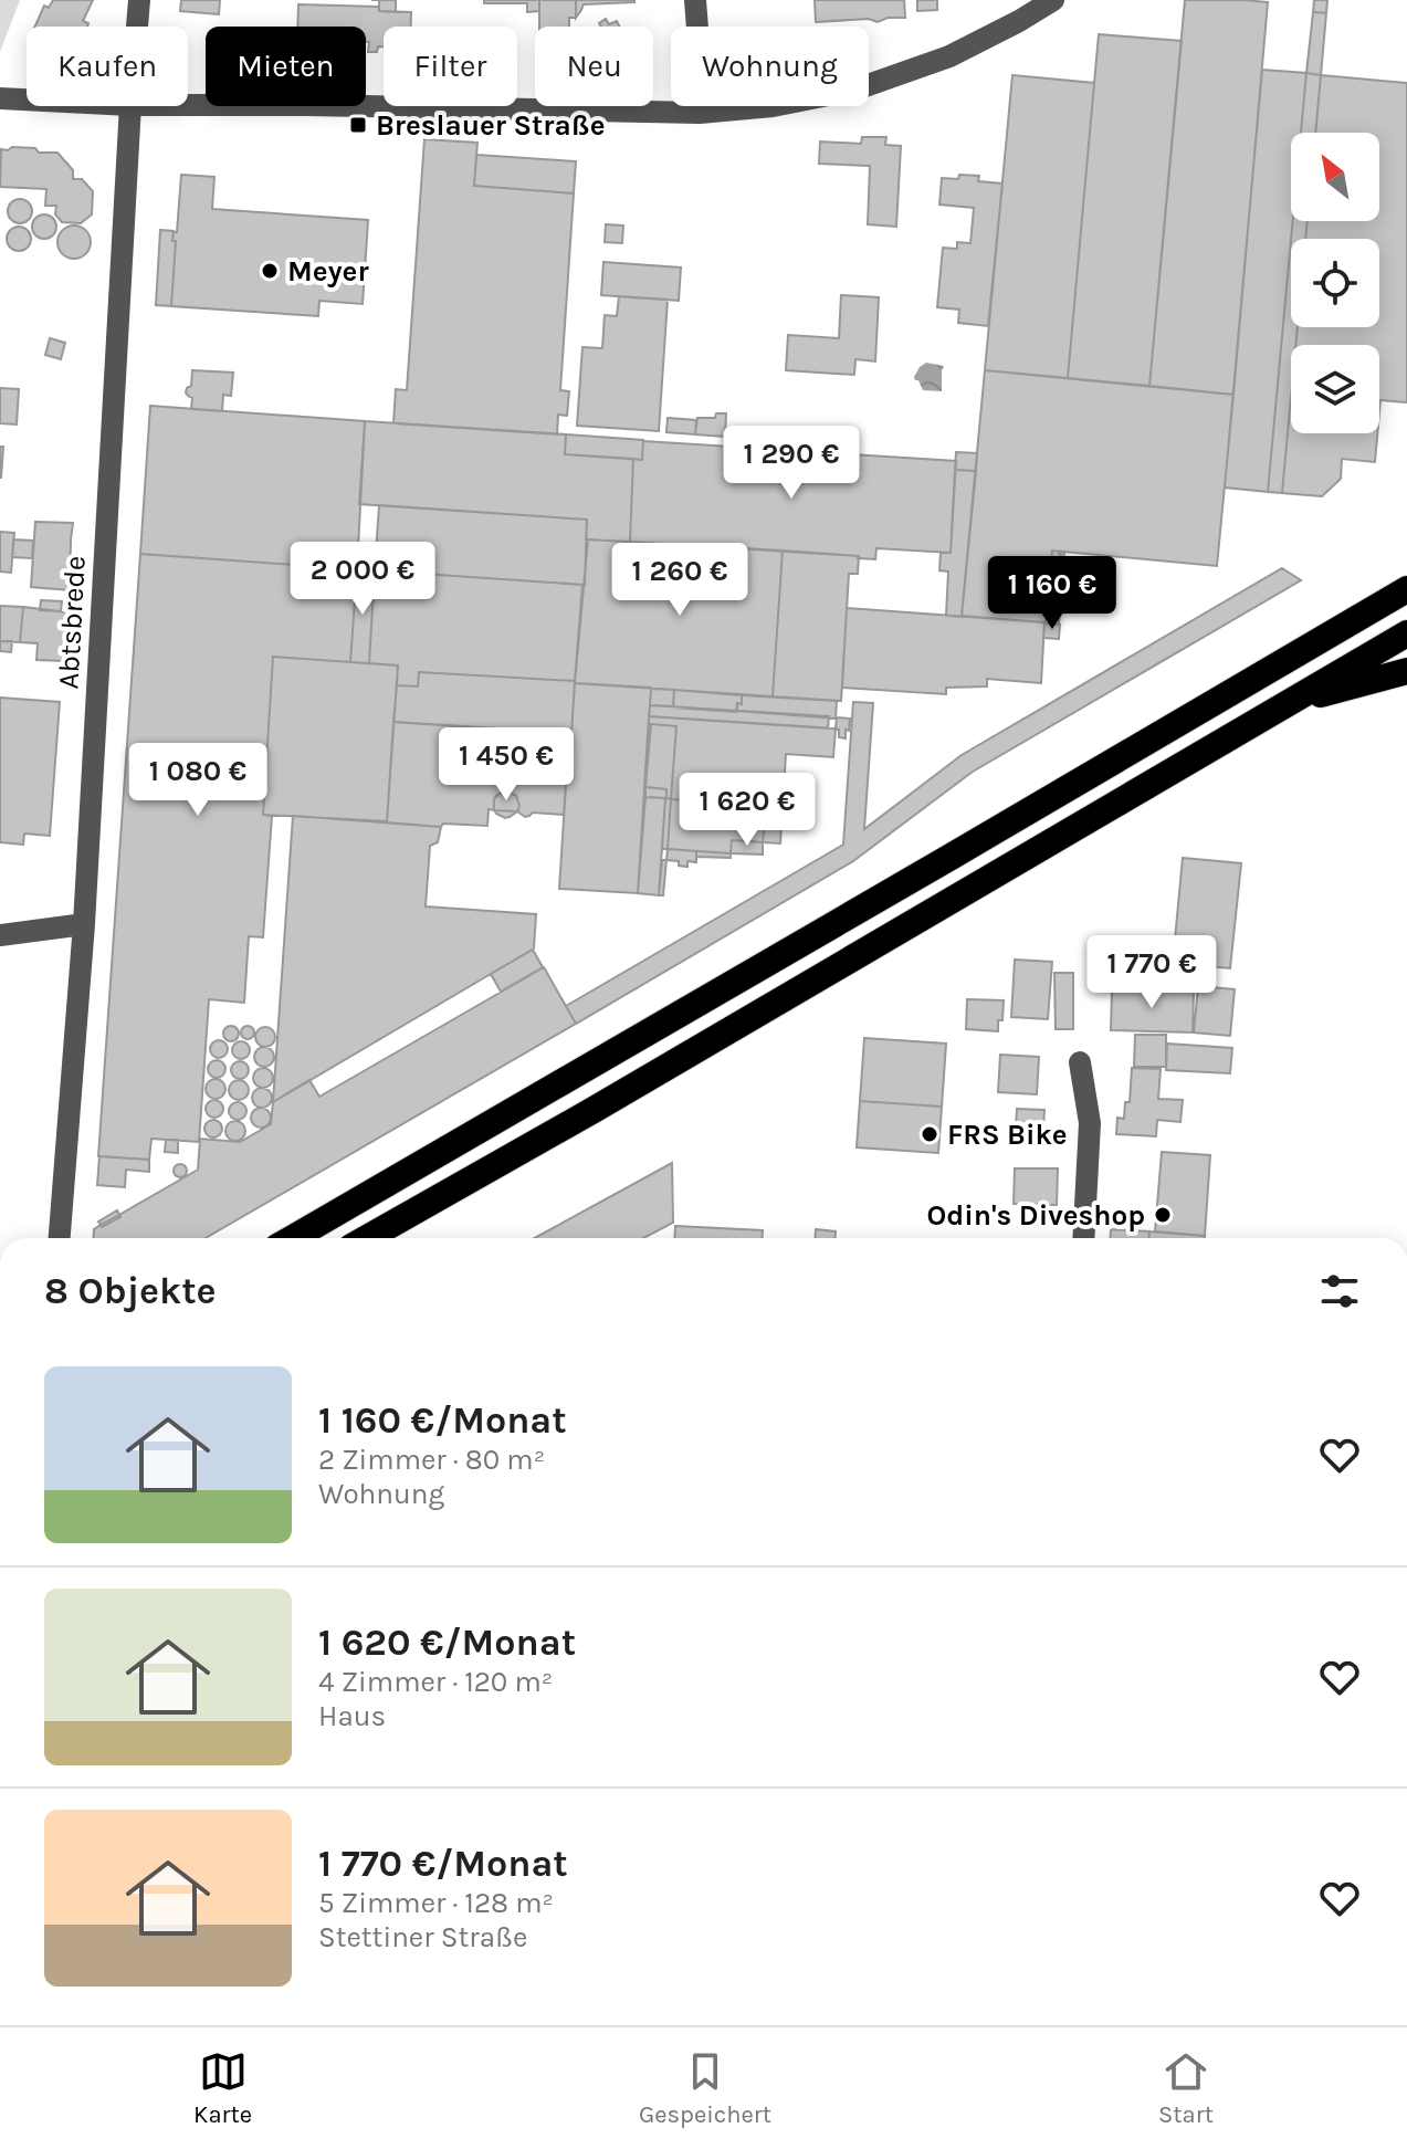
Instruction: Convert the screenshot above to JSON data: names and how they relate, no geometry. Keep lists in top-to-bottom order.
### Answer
{
  "streets": {
    "street": ["Abtsbrede"]
  },
  "places": {
    "transit": ["Breslauer Straße"],
    "other": ["Meyer", "FRS Bike", "Odin's Diveshop"]
  },
  "north": "top left",
  "page": {
    "chip": [
      "Kaufen",
      "Mieten",
      "Filter",
      "Neu",
      "Wohnung"
    ],
    "price": [
      "1 290 €",
      "2 000 €",
      "1 260 €",
      "1 160 €",
      "1 450 €",
      "1 080 €",
      "1 620 €",
      "1 770 €"
    ],
    "heading": "8 Objekte",
    "list": [
      {
        "name": "1 160 €/Monat",
        "note": "2 Zimmer · 80 m² · Wohnung"
      },
      {
        "name": "1 620 €/Monat",
        "note": "4 Zimmer · 120 m² · Haus"
      },
      {
        "name": "1 770 €/Monat",
        "note": "5 Zimmer · 128 m² · Stettiner Straße"
      }
    ],
    "tabs": ["Karte", "Gespeichert", "Start"]
  }
}
